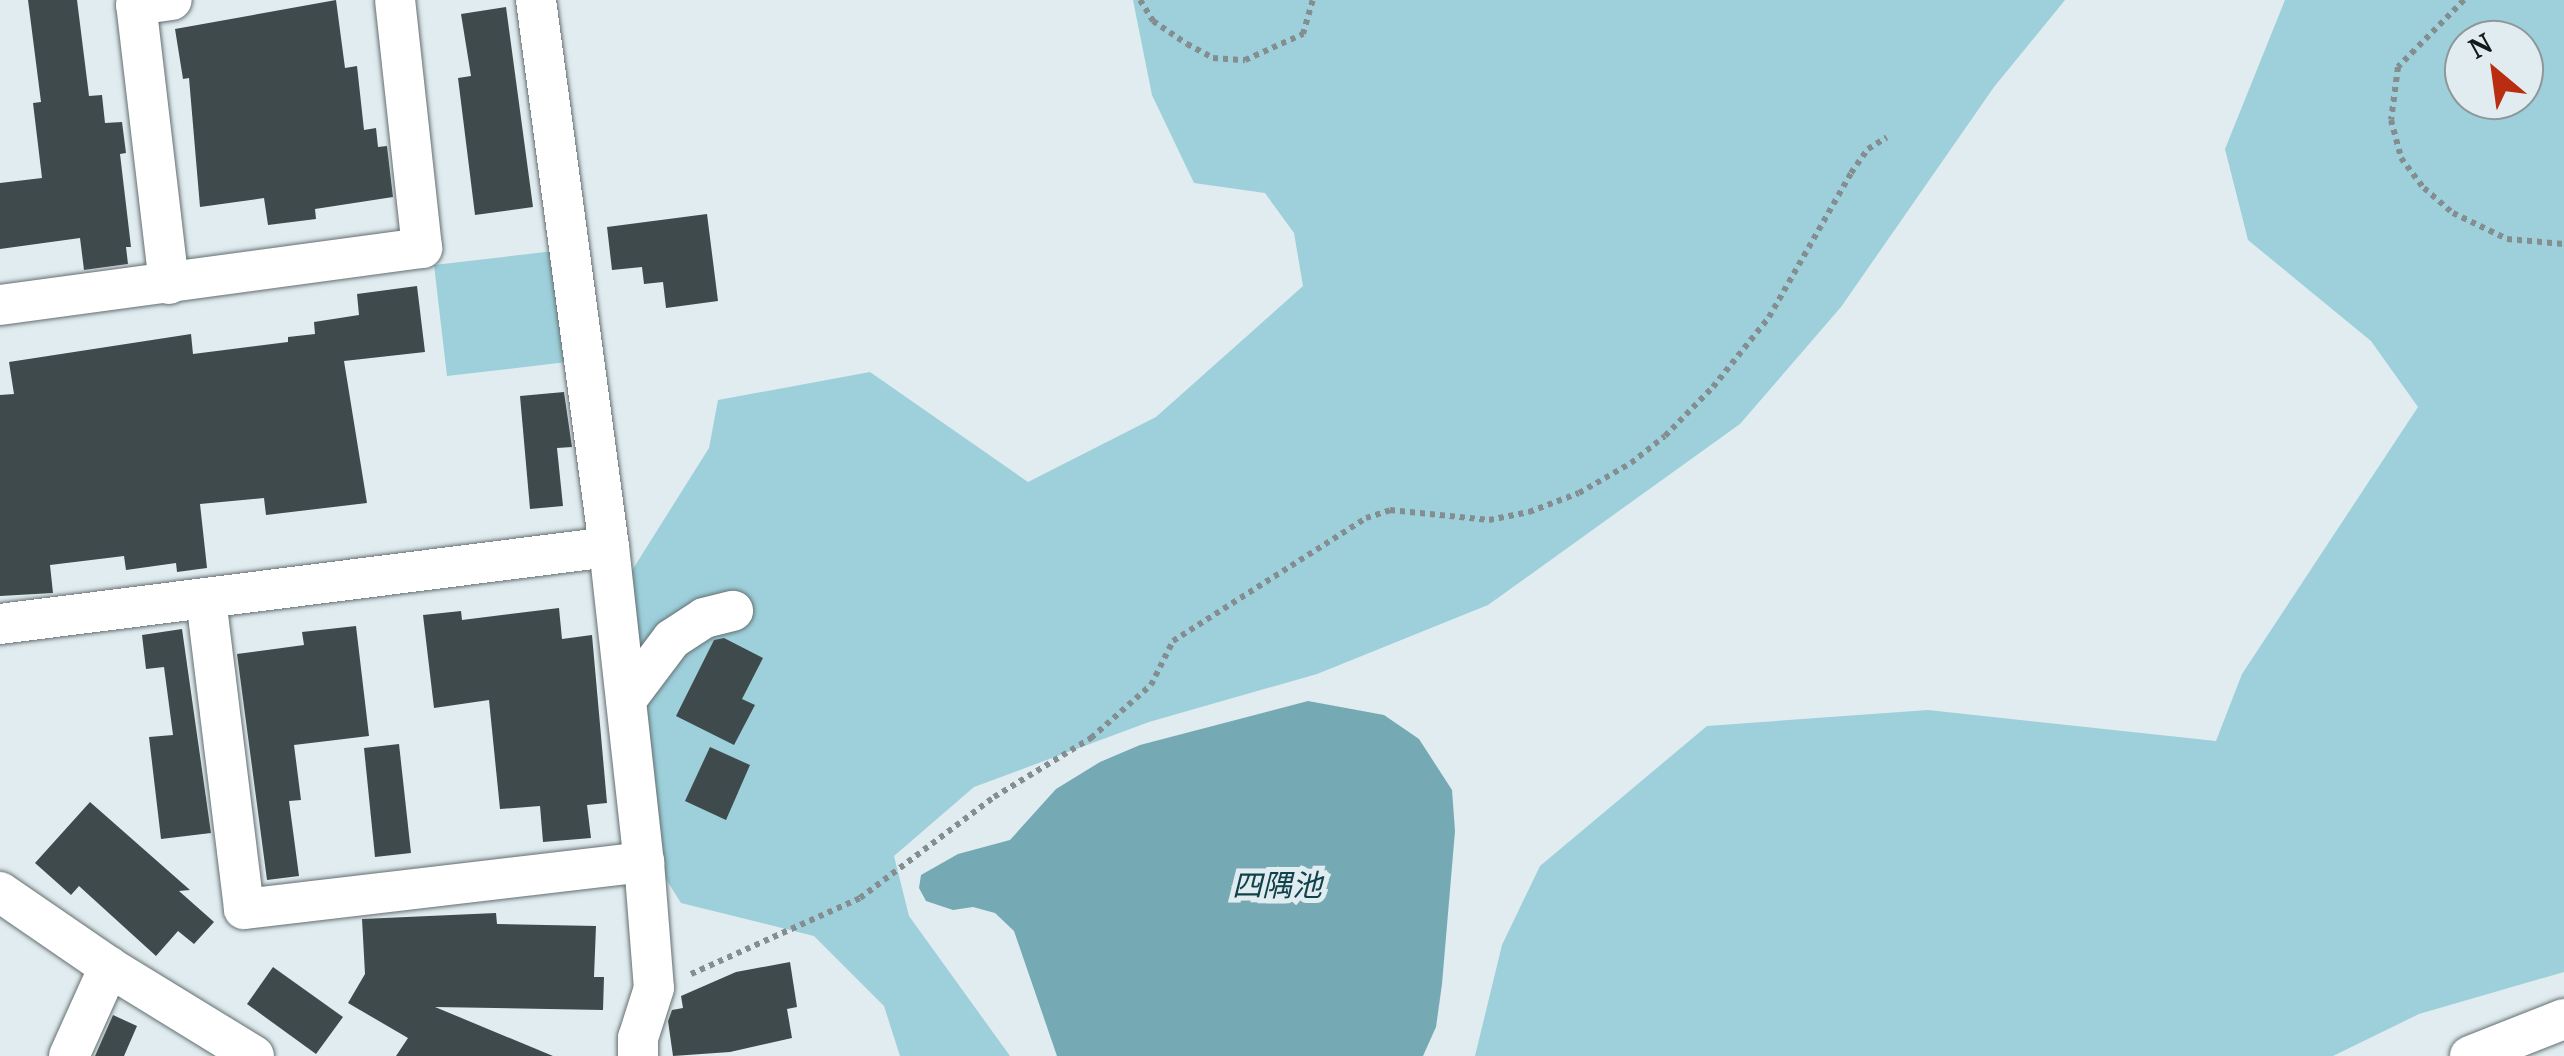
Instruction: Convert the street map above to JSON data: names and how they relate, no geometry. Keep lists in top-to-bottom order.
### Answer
{
  "water": ["四隅池"],
  "north": "top left"
}
